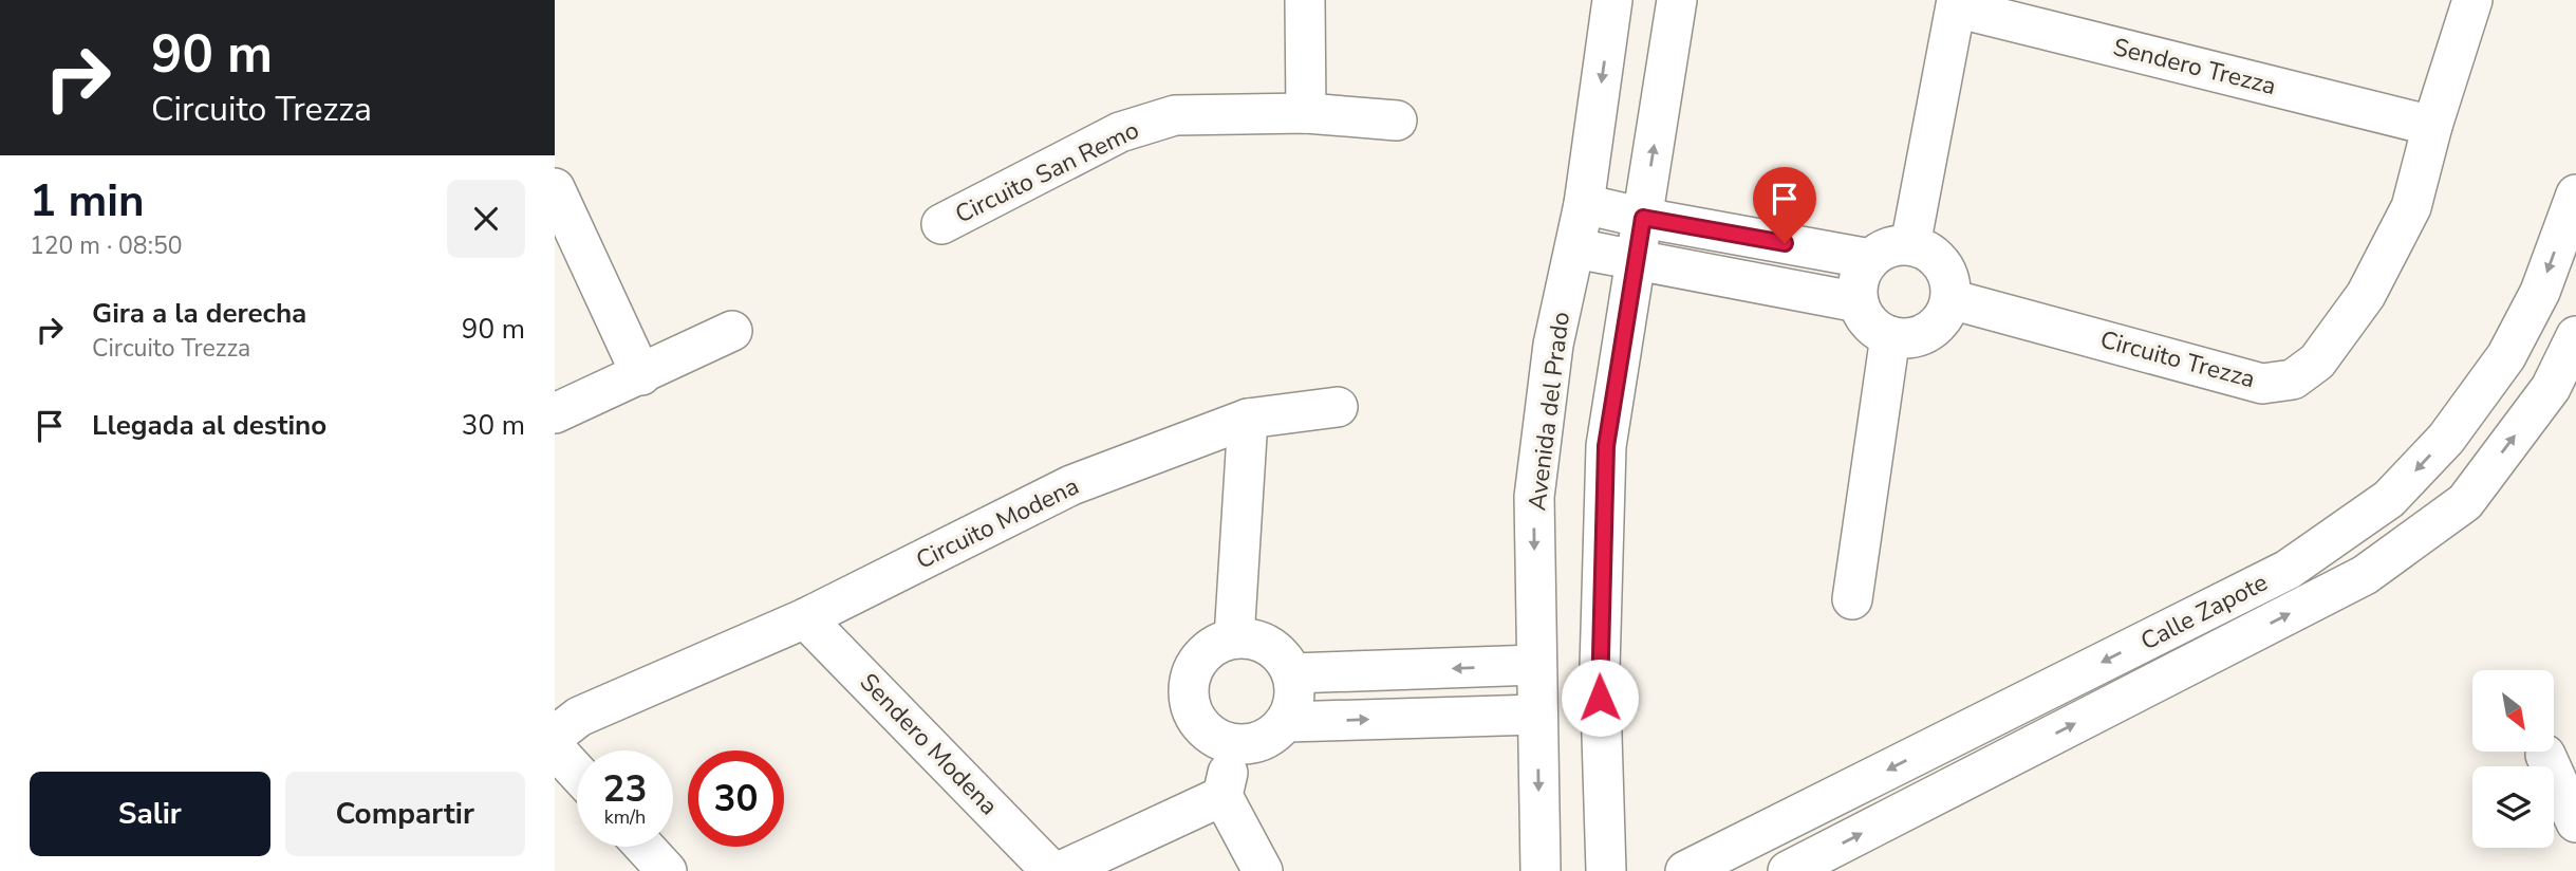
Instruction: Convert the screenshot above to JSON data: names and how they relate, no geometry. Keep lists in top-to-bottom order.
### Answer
{
  "streets": {
    "street": [
      "Sendero Trezza",
      "Circuito San Remo",
      "Circuito Trezza",
      "Avenida del Prado",
      "Circuito Modena",
      "Calle Zapote",
      "Sendero Modena"
    ]
  },
  "crossings": [
    ["Sendero Trezza", "Circuito Trezza"],
    ["Circuito Modena", "Sendero Modena"]
  ],
  "north": "bottom right",
  "page": {
    "turn": ["90 m", "Circuito Trezza"],
    "heading": ["1 min", "120 m · 08:50"],
    "list": [
      {
        "name": "Gira a la derecha",
        "note": "Circuito Trezza",
        "value": "90 m"
      },
      {
        "name": "Llegada al destino",
        "value": "30 m"
      }
    ],
    "speed": "23 km/h",
    "limit": "30",
    "buttons": ["Salir", "Compartir"]
  }
}
